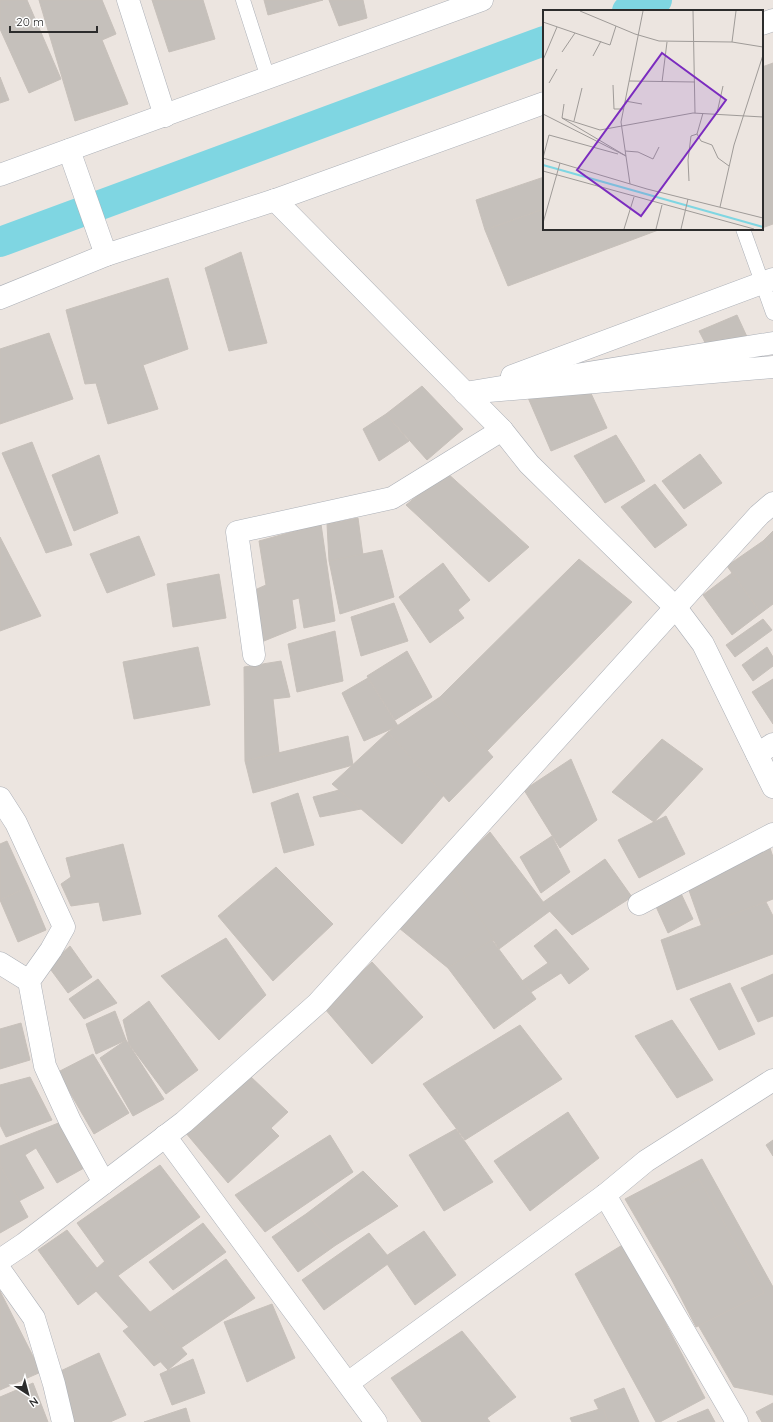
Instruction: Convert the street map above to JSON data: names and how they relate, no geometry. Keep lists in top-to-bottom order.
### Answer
{
  "scale_bar": "20 m",
  "north": "bottom right"
}
